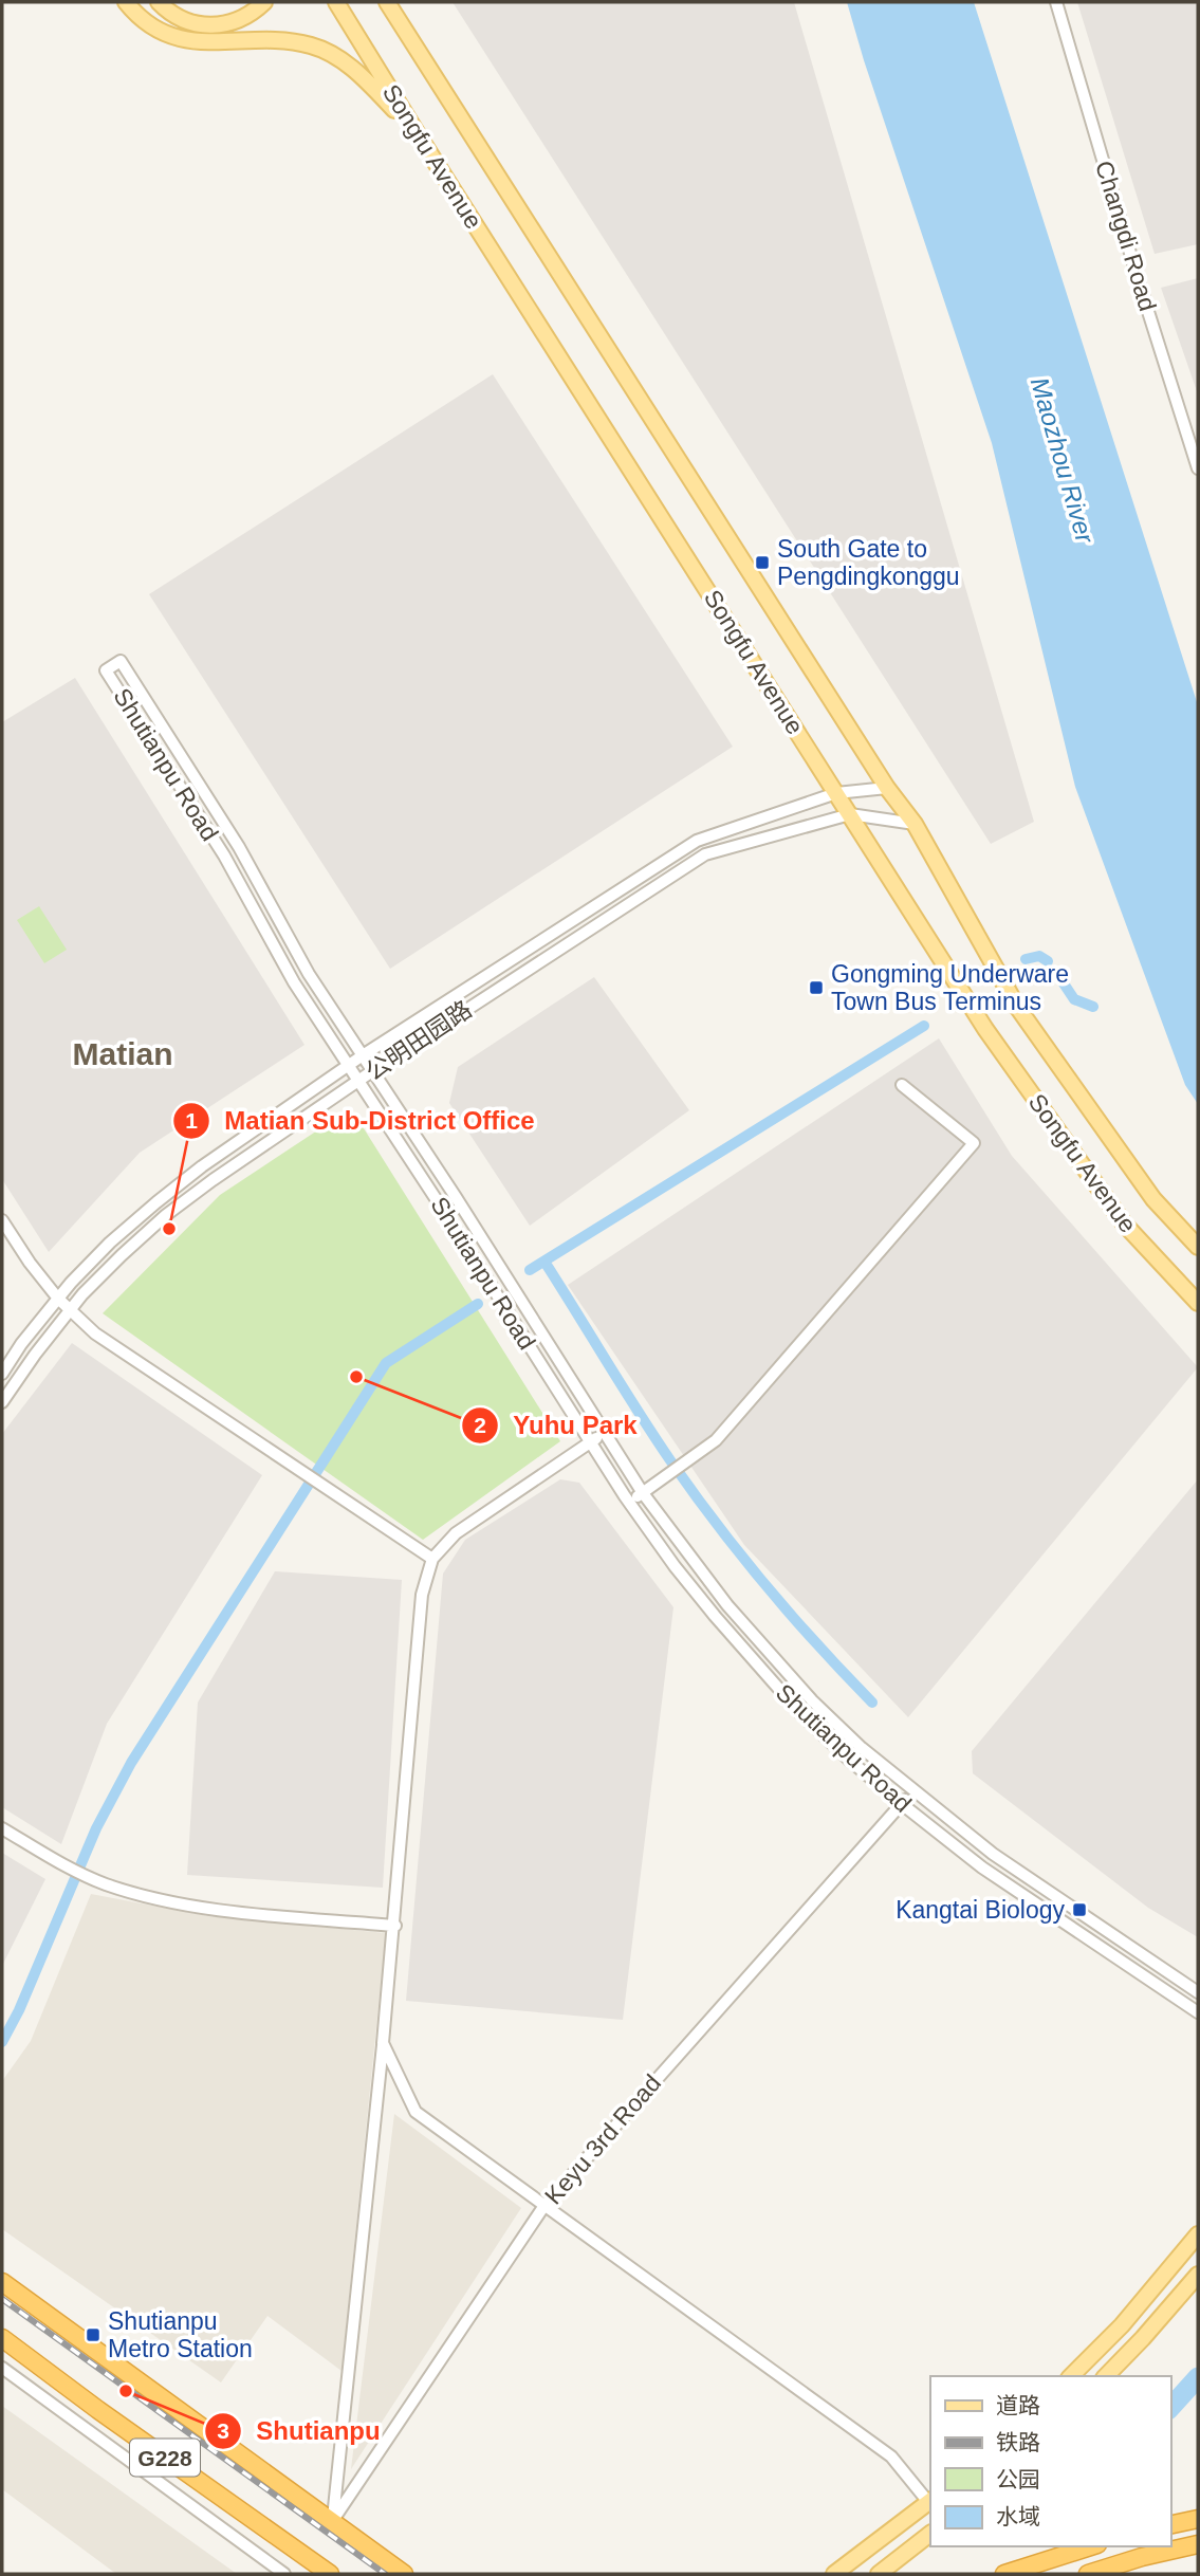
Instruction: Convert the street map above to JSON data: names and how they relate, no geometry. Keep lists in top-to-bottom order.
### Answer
{
  "streets": {
    "highway": ["G228"],
    "main road": ["Songfu Avenue"],
    "street": [
      "Changdi Road",
      "Shutianpu Road",
      "公明田园路",
      "Keyu 3rd Road"
    ]
  },
  "crossings": [
    ["Songfu Avenue", "公明田园路"],
    ["Shutianpu Road", "公明田园路"],
    ["Shutianpu Road", "Keyu 3rd Road"],
    ["Keyu 3rd Road", "G228"]
  ],
  "districts": ["Matian"],
  "water": ["Maozhou River"],
  "places": {
    "transit": [
      "South Gate to Pengdingkonggu",
      "Gongming Underware Town Bus Terminus",
      "Kangtai Biology",
      "Shutianpu Metro Station"
    ],
    "other": ["Matian Sub-District Office", "Yuhu Park", "Shutianpu"]
  },
  "legend": [
    "道路",
    "铁路",
    "公园",
    "水域"
  ]
}
